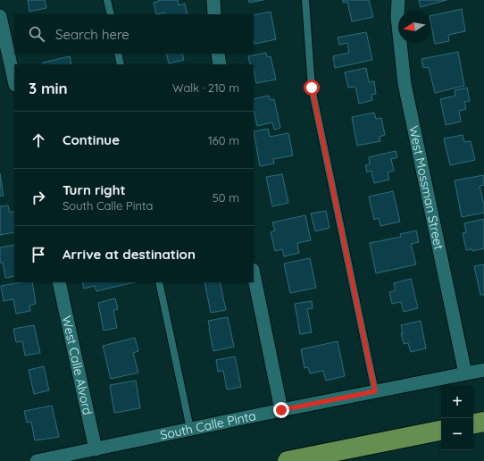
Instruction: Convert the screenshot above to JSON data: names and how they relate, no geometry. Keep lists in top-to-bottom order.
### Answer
{
  "streets": {
    "street": ["West Mossman Street", "West Calle Alvord", "South Calle Pinta"]
  },
  "crossings": [
    ["West Mossman Street", "South Calle Pinta"],
    ["West Calle Alvord", "South Calle Pinta"]
  ],
  "north": "left",
  "page": {
    "search": "Search here",
    "heading": ["3 min", "Walk · 210 m"],
    "list": [
      ["Continue", "160 m"],
      ["Turn right", "South Calle Pinta", "50 m"],
      "Arrive at destination"
    ],
    "map_buttons": ["+", "−"]
  }
}
